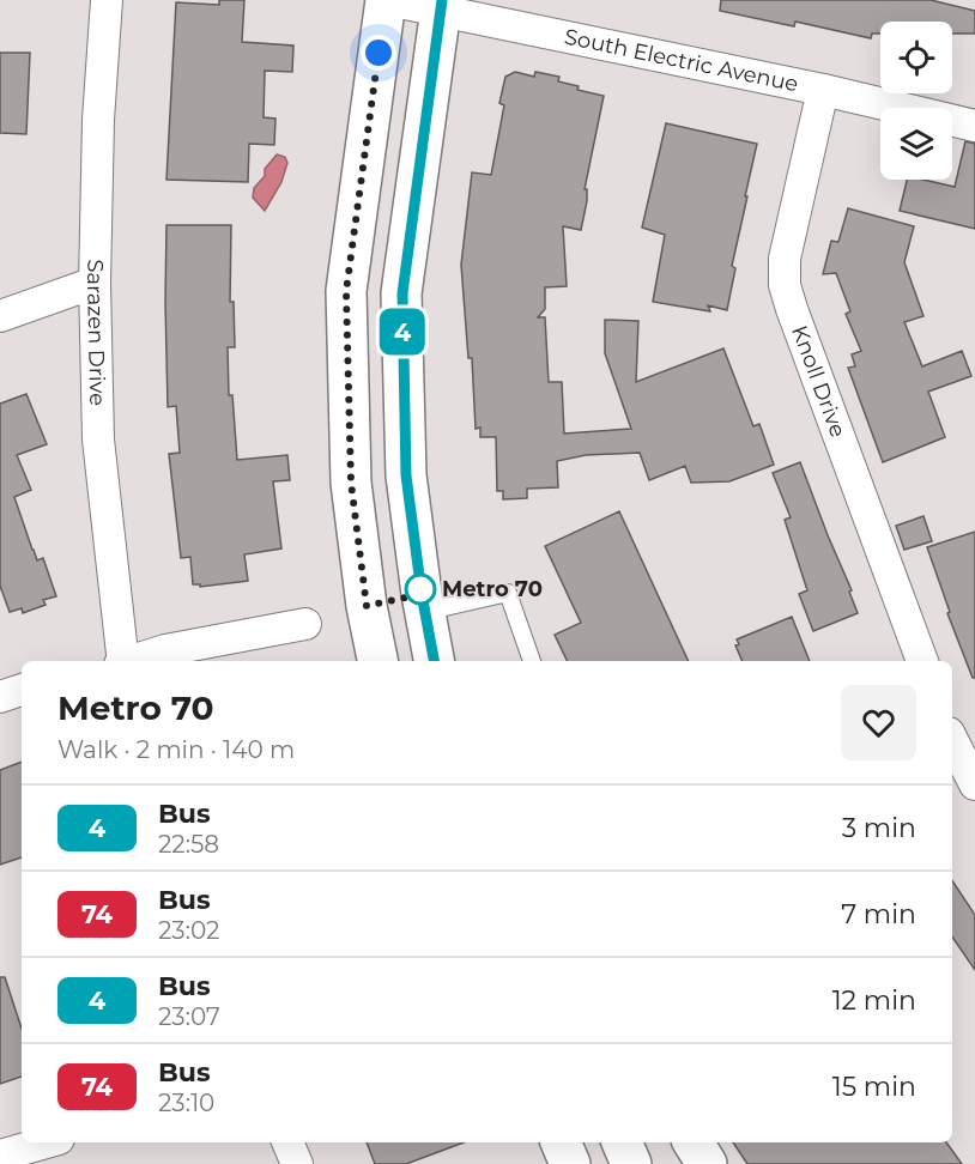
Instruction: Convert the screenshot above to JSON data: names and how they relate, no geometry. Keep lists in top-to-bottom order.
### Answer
{
  "streets": {
    "street": ["South Electric Avenue", "Sarazen Drive", "Knoll Drive"]
  },
  "crossings": [
    ["South Electric Avenue", "Knoll Drive"]
  ],
  "places": ["Metro 70"],
  "lines": ["bus line 4"],
  "page": {
    "on_map": "4",
    "heading": ["Metro 70", "Walk · 2 min · 140 m"],
    "list": [
      {
        "mark": "4",
        "name": "Bus",
        "note": "22:58",
        "value": "3 min"
      },
      {
        "mark": "74",
        "name": "Bus",
        "note": "23:02",
        "value": "7 min"
      },
      {
        "mark": "4",
        "name": "Bus",
        "note": "23:07",
        "value": "12 min"
      },
      {
        "mark": "74",
        "name": "Bus",
        "note": "23:10",
        "value": "15 min"
      }
    ]
  }
}
